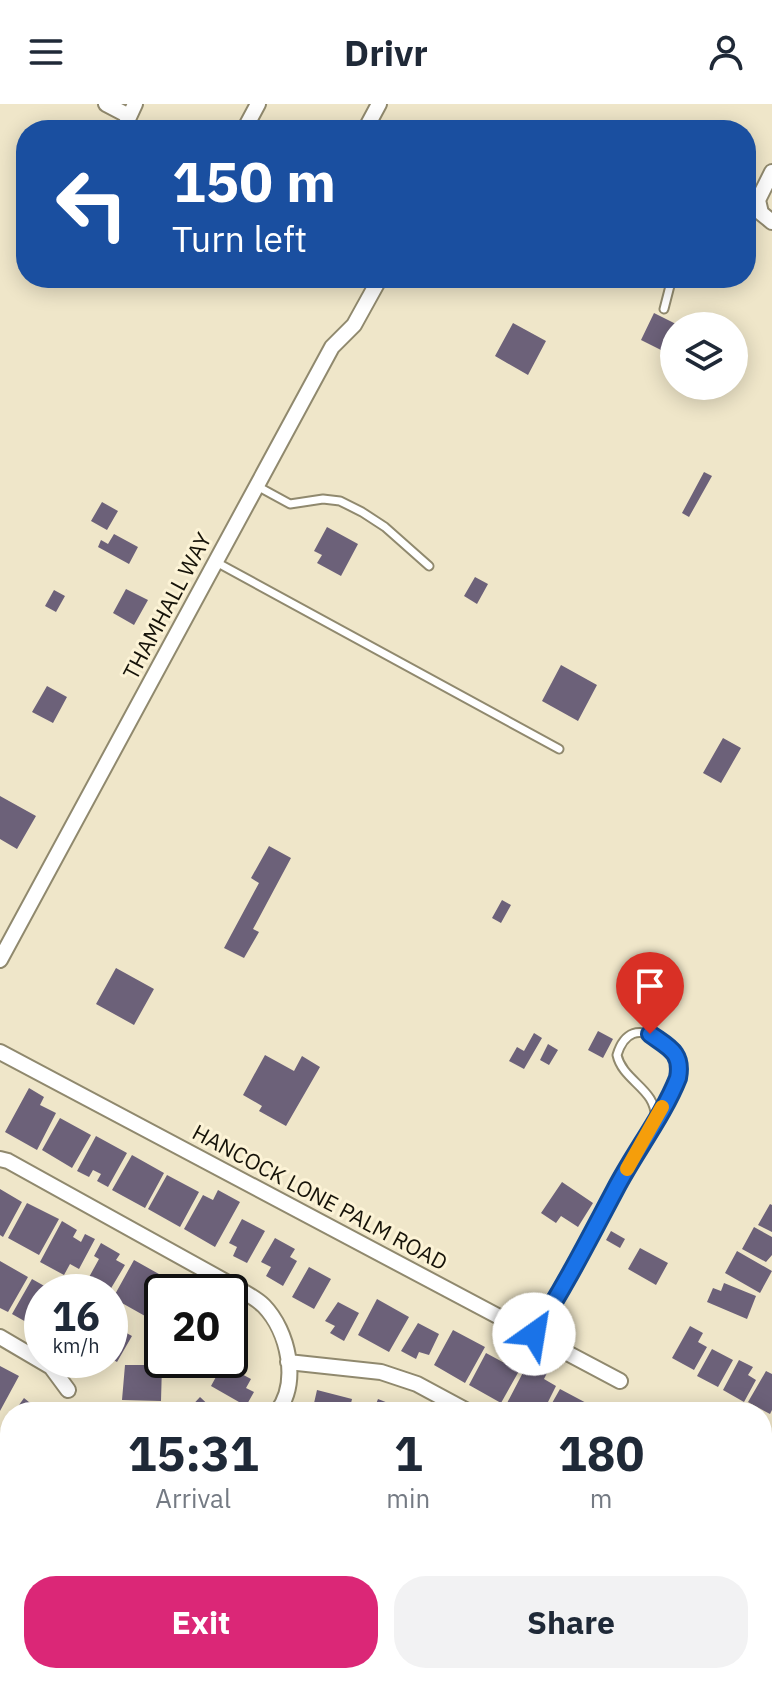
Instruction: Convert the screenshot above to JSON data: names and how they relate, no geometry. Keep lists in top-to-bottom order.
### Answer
{
  "streets": {
    "street": ["THAMHALL WAY", "HANCOCK LONE PALM ROAD"]
  },
  "page": {
    "header": "Drivr",
    "turn": ["150 m", "Turn left"],
    "speed": "16 km/h",
    "limit": "20",
    "eta": [
      "15:31",
      "Arrival",
      "1",
      "min",
      "180",
      "m"
    ],
    "buttons": ["Exit", "Share"]
  }
}
